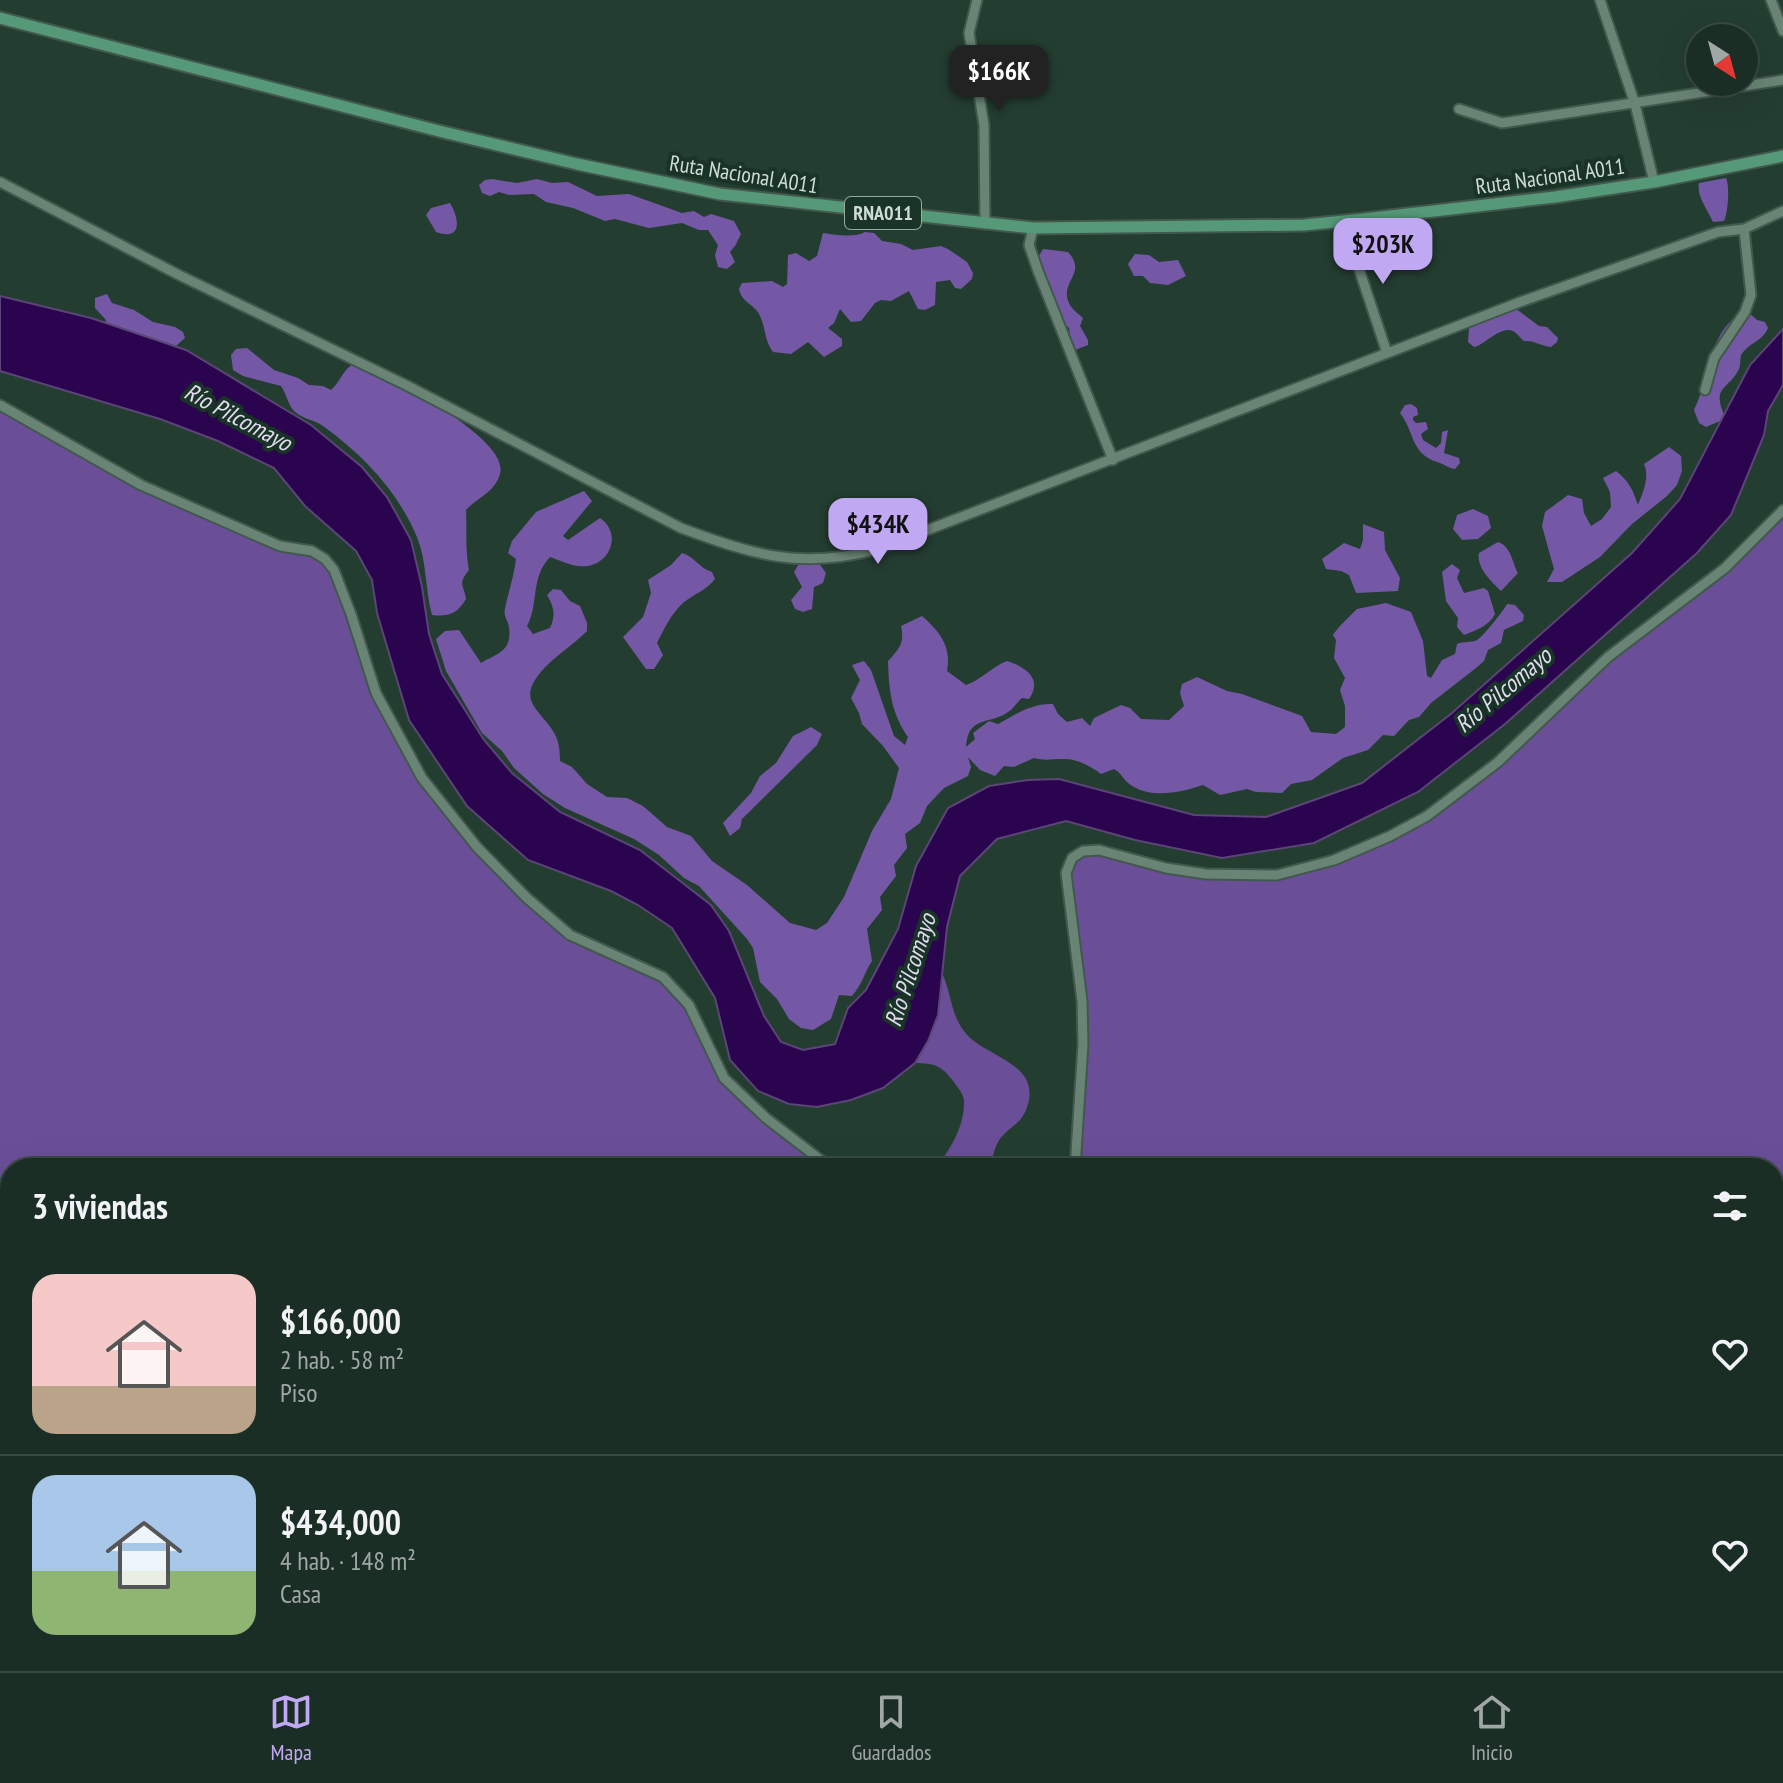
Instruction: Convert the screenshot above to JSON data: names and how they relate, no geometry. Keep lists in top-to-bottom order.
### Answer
{
  "streets": {
    "main road": ["Ruta Nacional A011", "RNA011"]
  },
  "water": ["Río Pilcomayo"],
  "north": "bottom right",
  "page": {
    "price": ["$166K", "$203K", "$434K"],
    "heading": "3 viviendas",
    "list": [
      {
        "name": "$166,000",
        "note": "2 hab. · 58 m² · Piso"
      },
      {
        "name": "$434,000",
        "note": "4 hab. · 148 m² · Casa"
      }
    ],
    "tabs": ["Mapa", "Guardados", "Inicio"]
  }
}
